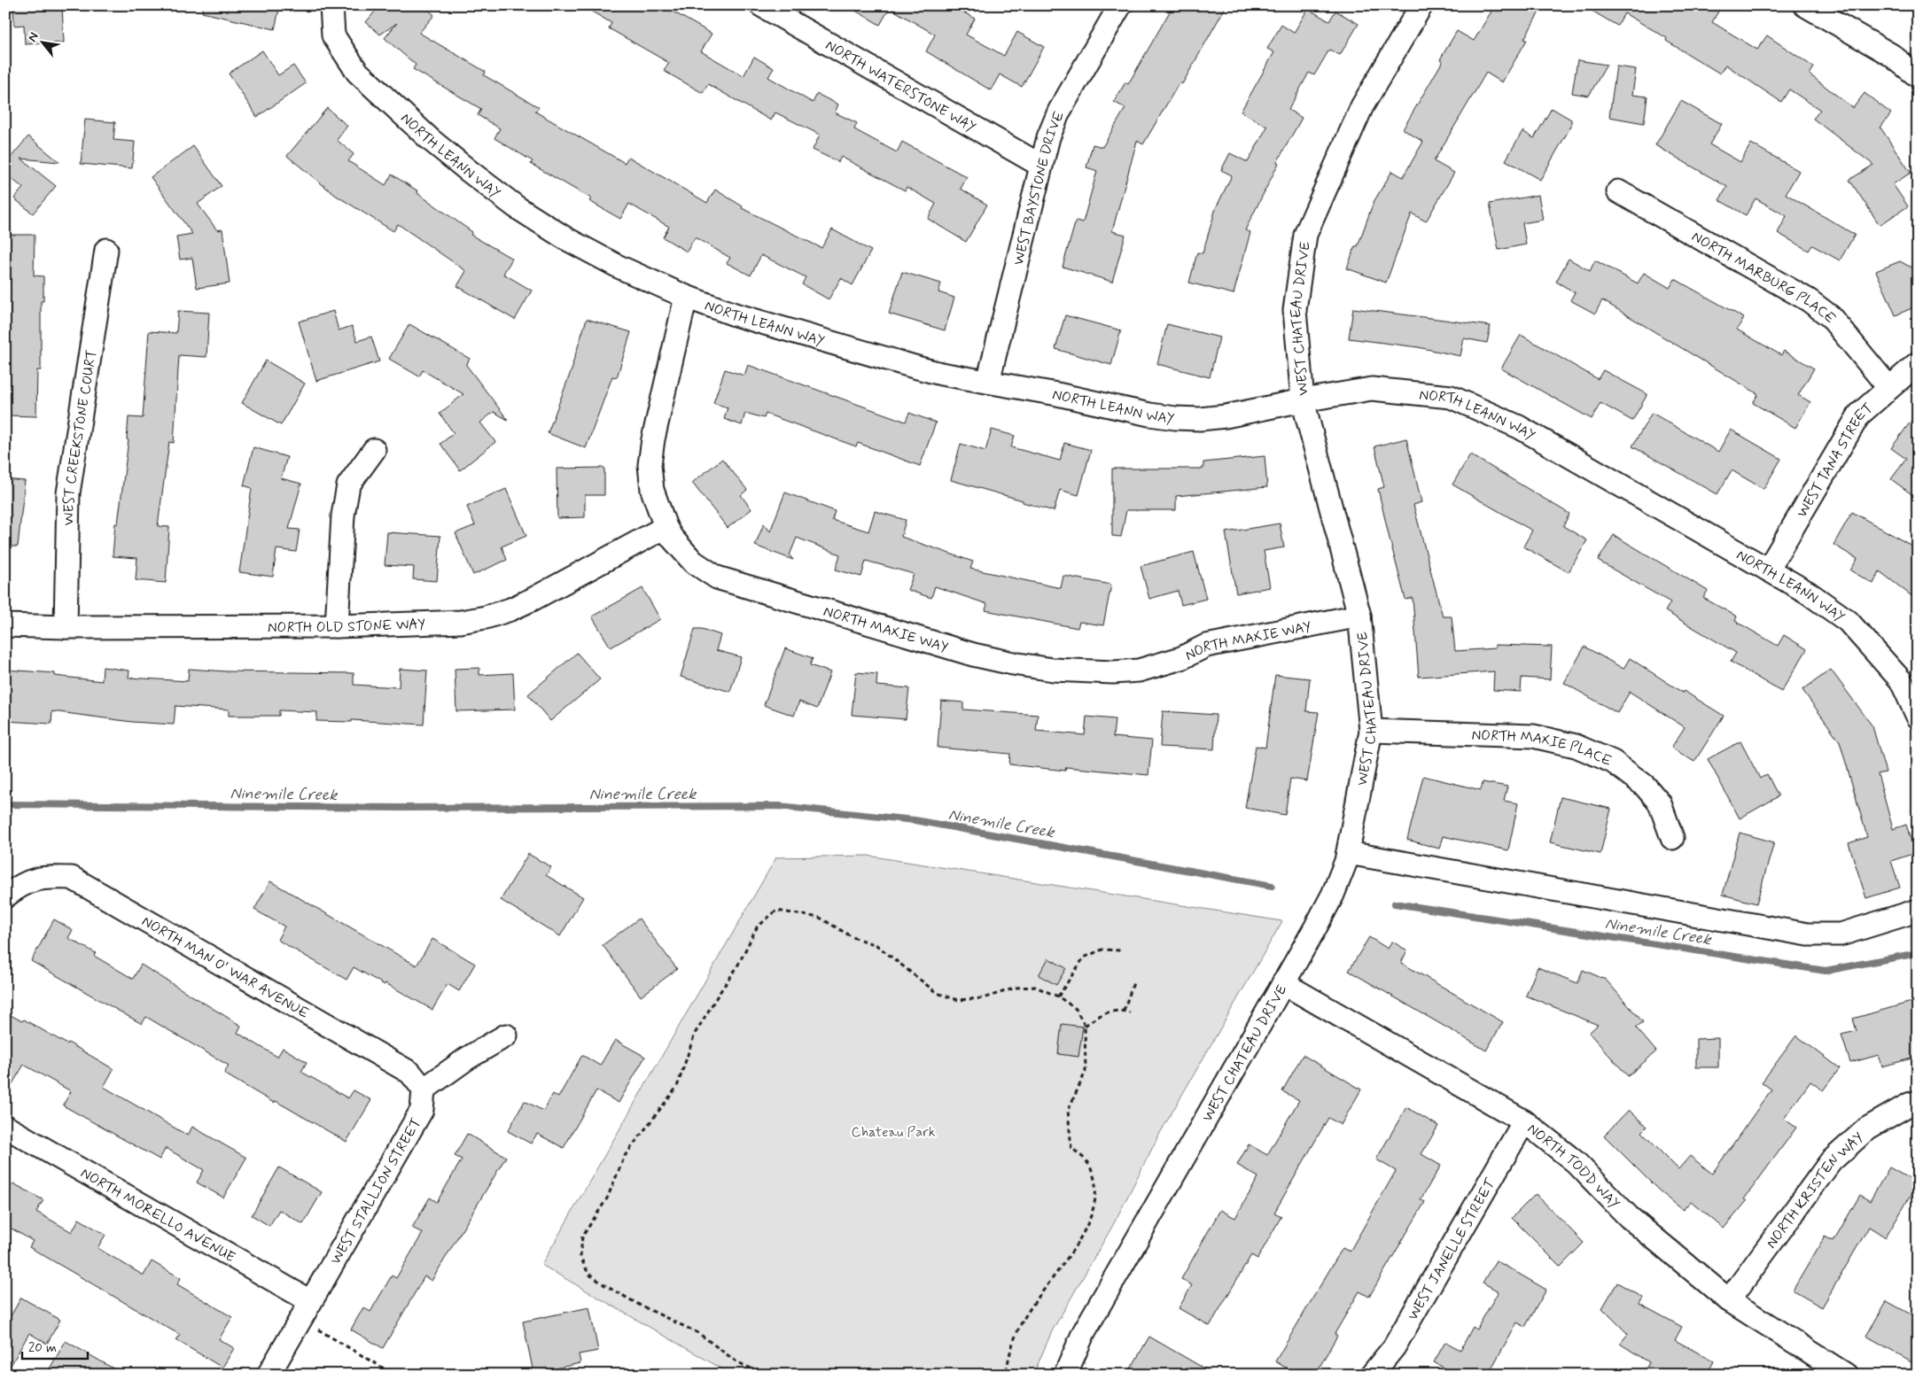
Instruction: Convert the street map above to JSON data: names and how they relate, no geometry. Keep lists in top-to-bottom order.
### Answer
{
  "streets": {
    "street": [
      "NORTH WATERSTONE WAY",
      "NORTH LEANN WAY",
      "WEST BAYSTONE DRIVE",
      "NORTH MARBURG PLACE",
      "WEST CHATEAU DRIVE",
      "WEST CREEKSTONE COURT",
      "WEST TANA STREET",
      "NORTH OLD STONE WAY",
      "NORTH MAXIE WAY",
      "NORTH MAXIE PLACE",
      "NORTH MAN O' WAR AVENUE",
      "NORTH TODD WAY",
      "WEST STALLION STREET",
      "NORTH KRISTEN WAY",
      "NORTH MORELLO AVENUE",
      "WEST JANELLE STREET"
    ]
  },
  "crossings": [
    ["NORTH WATERSTONE WAY", "WEST BAYSTONE DRIVE"],
    ["NORTH LEANN WAY", "WEST BAYSTONE DRIVE"],
    ["NORTH LEANN WAY", "WEST CHATEAU DRIVE"],
    ["NORTH LEANN WAY", "WEST TANA STREET"],
    ["NORTH LEANN WAY", "NORTH MAXIE WAY"],
    ["NORTH MARBURG PLACE", "WEST TANA STREET"],
    ["WEST CHATEAU DRIVE", "NORTH MAXIE WAY"],
    ["WEST CHATEAU DRIVE", "NORTH MAXIE PLACE"],
    ["WEST CHATEAU DRIVE", "NORTH TODD WAY"],
    ["WEST CREEKSTONE COURT", "NORTH OLD STONE WAY"],
    ["NORTH OLD STONE WAY", "NORTH MAXIE WAY"],
    ["NORTH MAN O' WAR AVENUE", "WEST STALLION STREET"],
    ["NORTH TODD WAY", "NORTH KRISTEN WAY"],
    ["NORTH TODD WAY", "WEST JANELLE STREET"],
    ["WEST STALLION STREET", "NORTH MORELLO AVENUE"]
  ],
  "water": ["Ninemile Creek"],
  "parks": ["Chateau Park"],
  "scale_bar": "20 m",
  "north": "top left"
}
